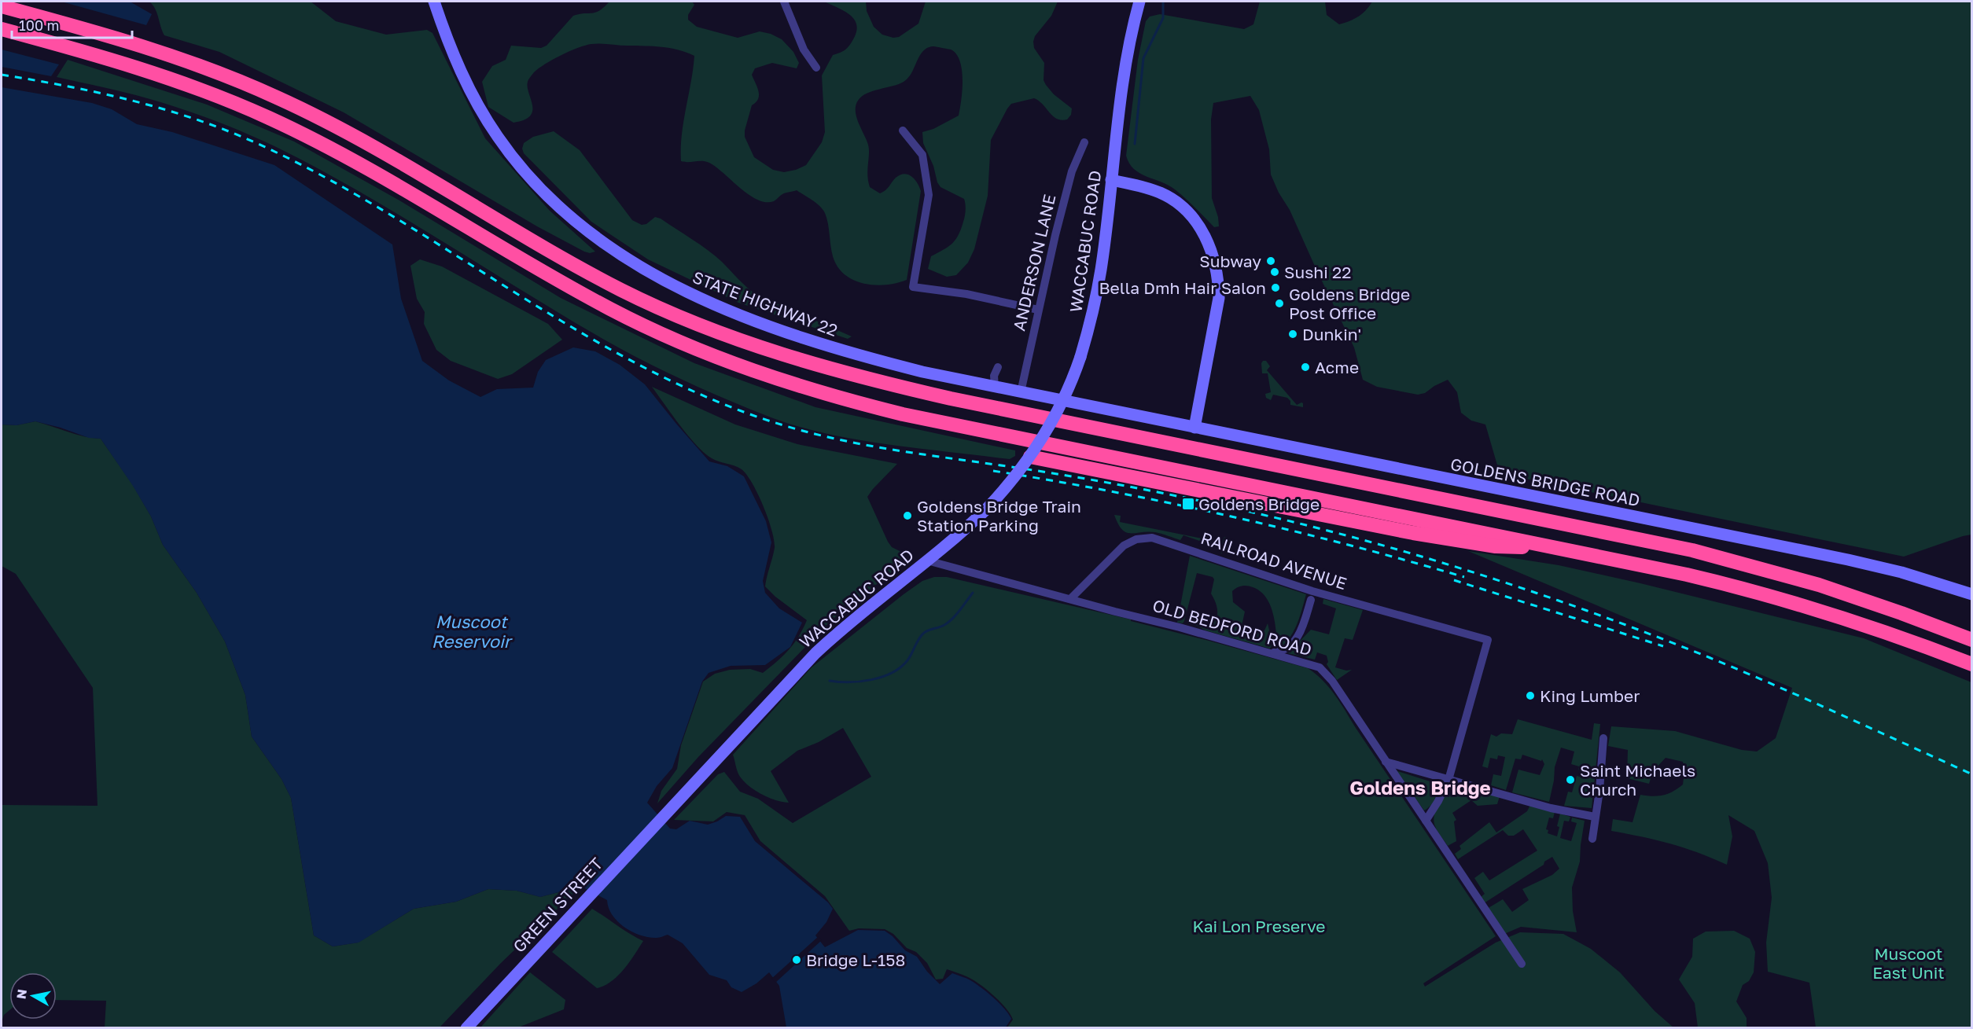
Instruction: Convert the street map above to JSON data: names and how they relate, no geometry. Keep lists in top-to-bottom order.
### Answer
{
  "streets": {
    "main road": [
      "WACCABUC ROAD",
      "STATE HIGHWAY 22",
      "GOLDENS BRIDGE ROAD",
      "GREEN STREET"
    ],
    "street": ["ANDERSON LANE", "RAILROAD AVENUE", "OLD BEDFORD ROAD"]
  },
  "crossings": [
    ["WACCABUC ROAD", "OLD BEDFORD ROAD"],
    ["WACCABUC ROAD", "GREEN STREET"],
    ["ANDERSON LANE", "STATE HIGHWAY 22"],
    ["STATE HIGHWAY 22", "GOLDENS BRIDGE ROAD"],
    ["RAILROAD AVENUE", "OLD BEDFORD ROAD"]
  ],
  "districts": ["Goldens Bridge"],
  "water": ["Muscoot Reservoir"],
  "parks": ["Kai Lon Preserve", "Muscoot East Unit"],
  "places": {
    "other": [
      "Subway",
      "Sushi 22",
      "Bella Dmh Hair Salon",
      "Goldens Bridge Post Office",
      "Dunkin'",
      "Acme",
      "Goldens Bridge Train Station Parking",
      "King Lumber",
      "Saint Michaels Church",
      "Bridge L-158"
    ],
    "transit": ["Goldens Bridge"]
  },
  "scale_bar": "100 m",
  "north": "left"
}
